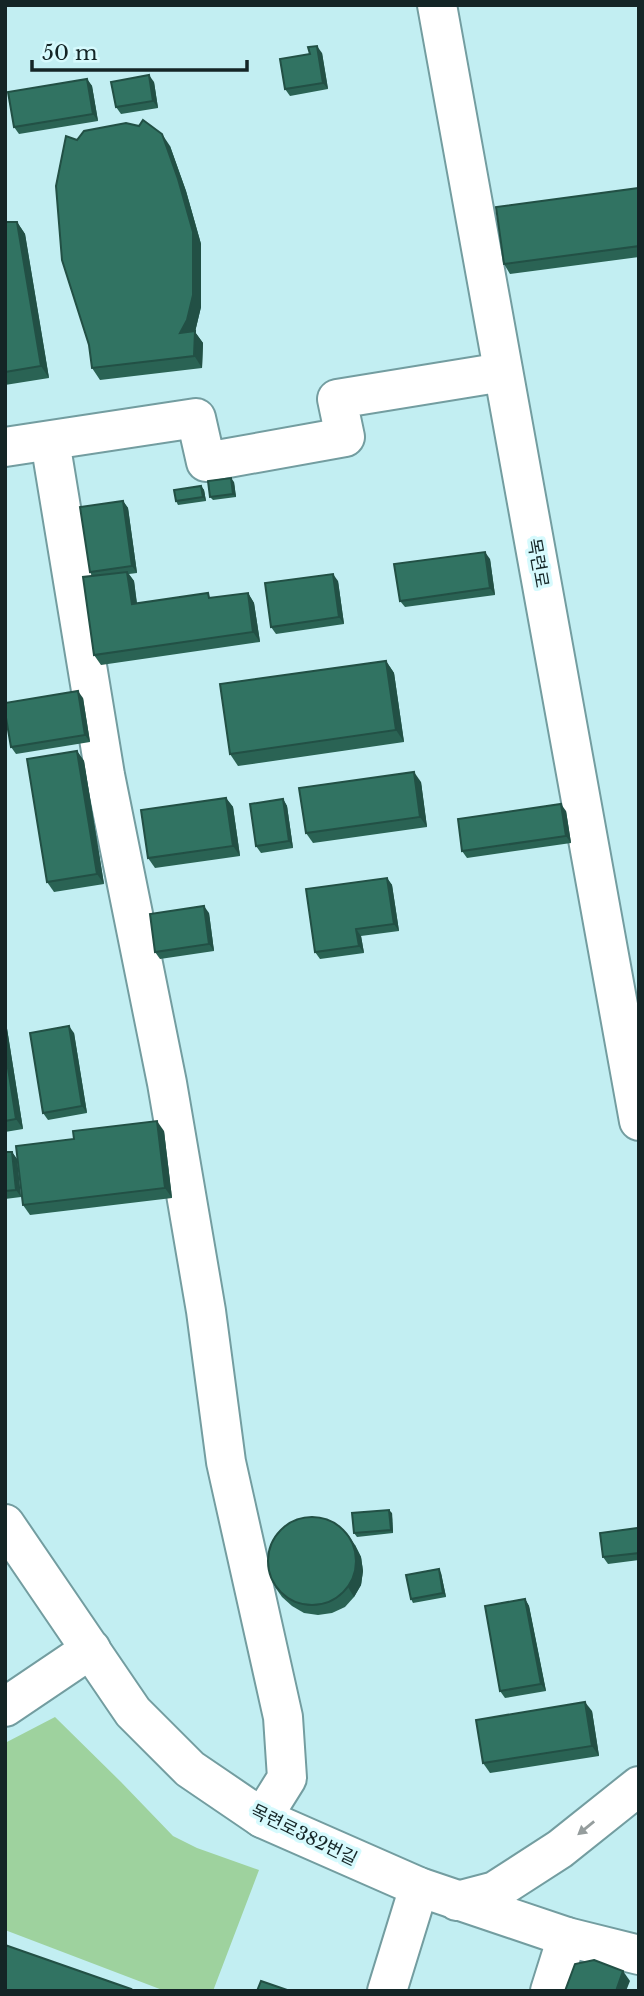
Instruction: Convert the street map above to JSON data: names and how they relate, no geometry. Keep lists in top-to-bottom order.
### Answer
{
  "streets": {
    "street": ["목련로", "목련로382번길"]
  },
  "scale_bar": "50 m"
}
